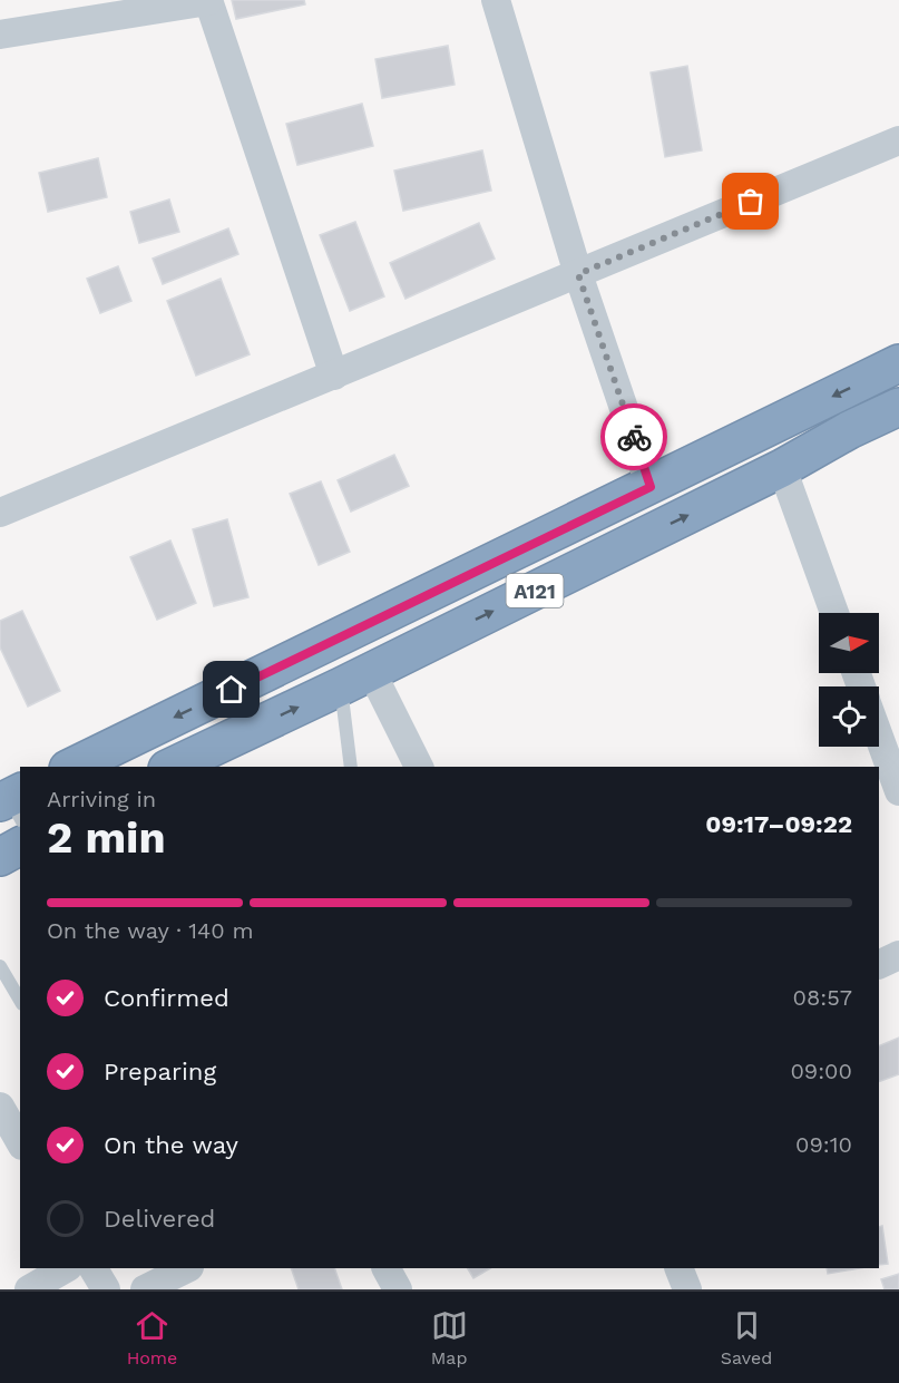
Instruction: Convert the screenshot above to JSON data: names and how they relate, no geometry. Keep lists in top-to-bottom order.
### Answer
{
  "streets": {
    "highway": ["A121"]
  },
  "north": "right",
  "page": {
    "heading": ["2 min", "Arriving in", "09:17–09:22"],
    "bar": "On the way · 140 m",
    "list": [
      ["Confirmed", "08:57"],
      ["Preparing", "09:00"],
      ["On the way", "09:10"],
      "Delivered"
    ],
    "tabs": ["Home", "Map", "Saved"]
  }
}
